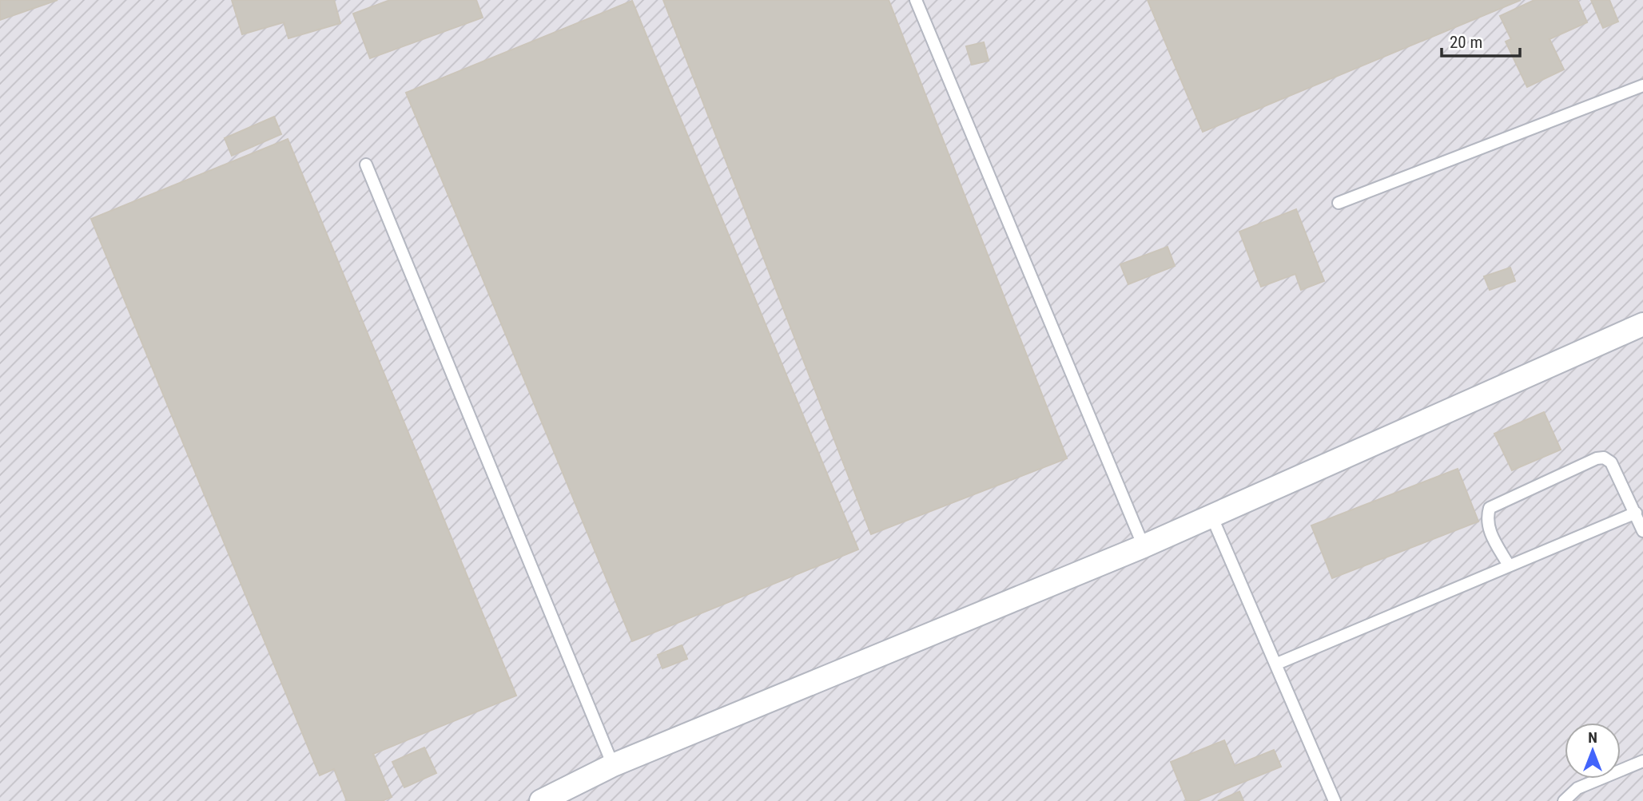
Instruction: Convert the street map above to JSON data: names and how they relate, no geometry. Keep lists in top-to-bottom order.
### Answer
{
  "scale_bar": "20 m",
  "north": "top"
}
